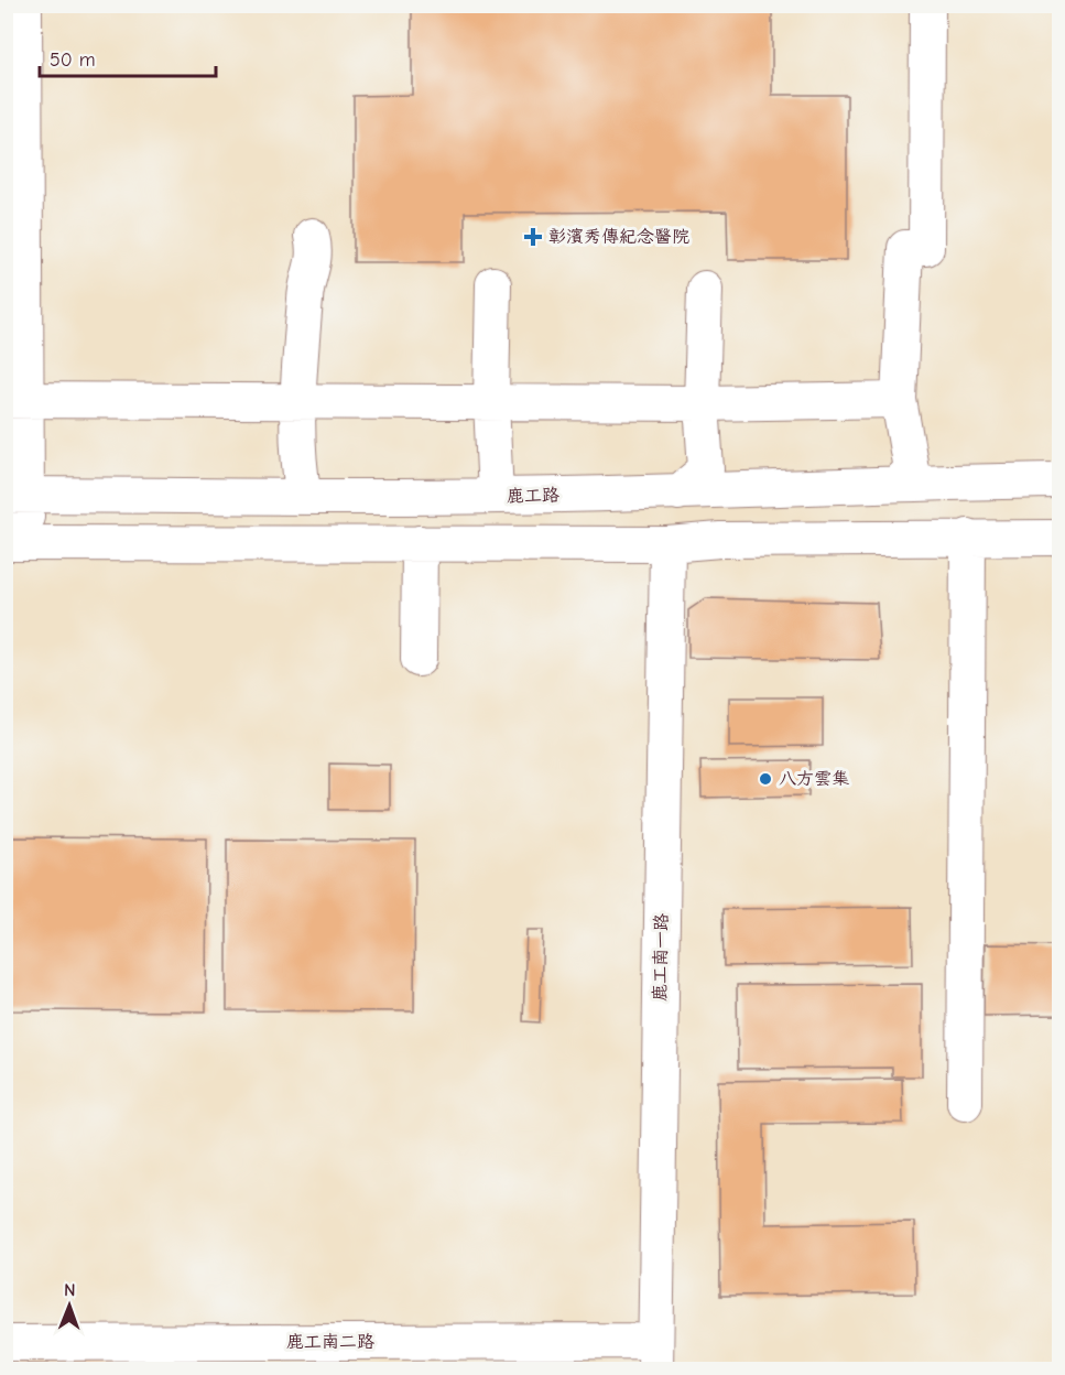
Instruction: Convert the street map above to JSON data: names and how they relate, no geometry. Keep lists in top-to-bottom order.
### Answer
{
  "streets": {
    "street": ["鹿工路", "鹿工南一路", "鹿工南二路"]
  },
  "crossings": [
    ["鹿工南一路", "鹿工南二路"]
  ],
  "places": {
    "health": ["彰濱秀傳紀念醫院"],
    "other": ["八方雲集"]
  },
  "scale_bar": "50 m",
  "north": "top"
}
